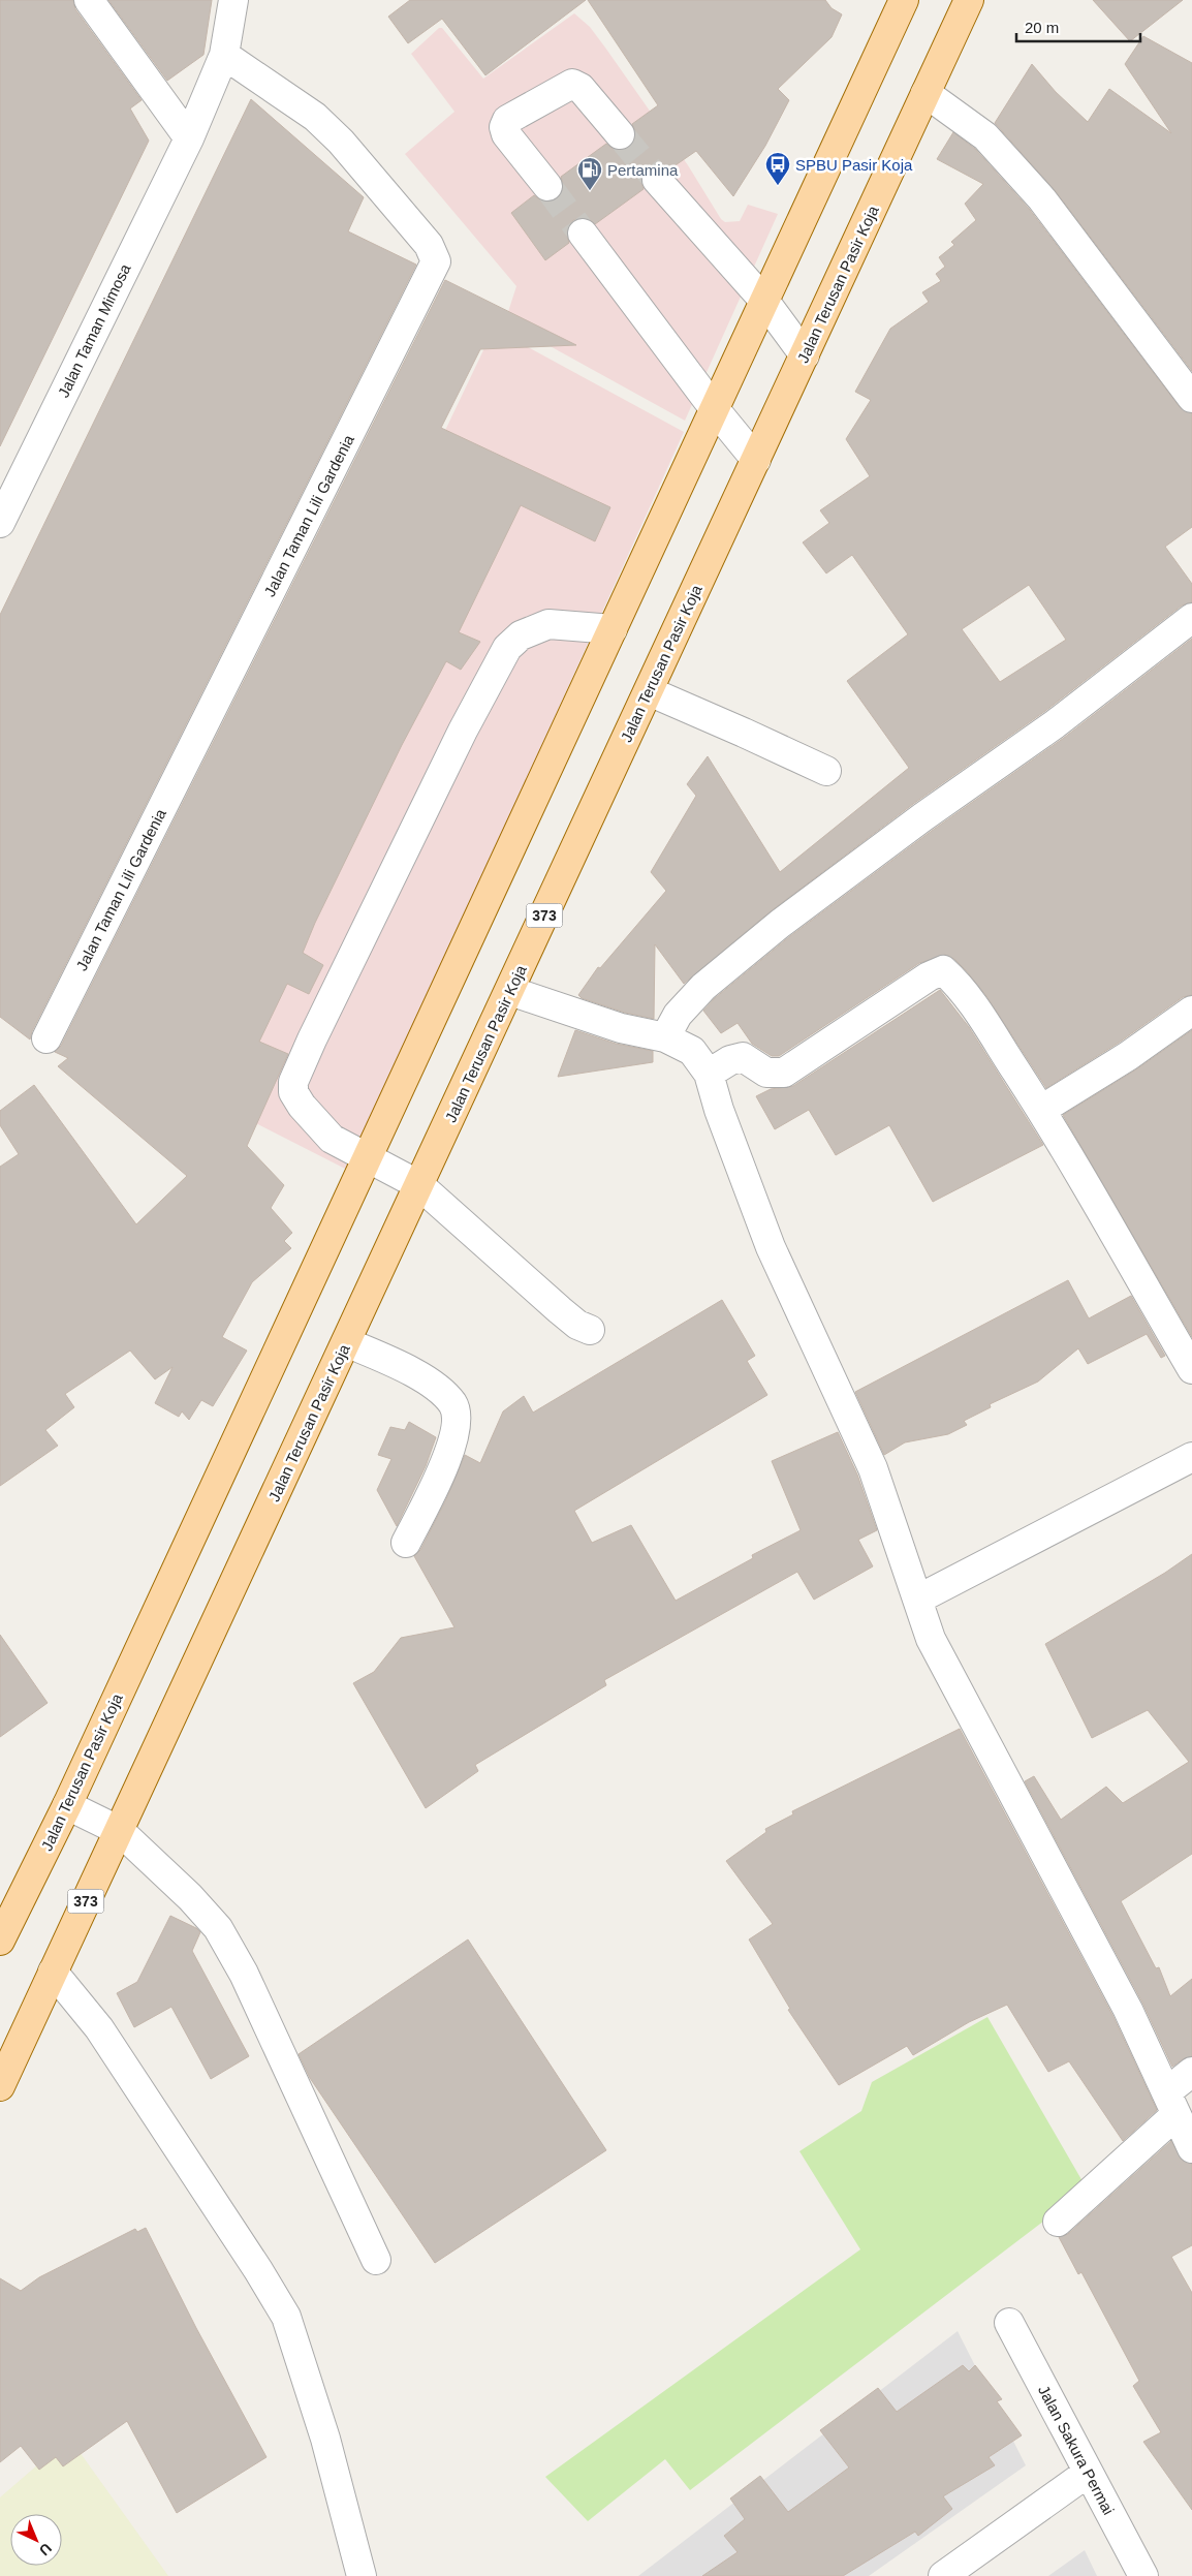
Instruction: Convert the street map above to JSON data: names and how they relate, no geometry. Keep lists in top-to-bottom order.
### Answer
{
  "streets": {
    "main road": ["Jalan Terusan Pasir Koja", "373"],
    "street": ["Jalan Taman Mimosa", "Jalan Taman Lili Gardenia", "Jalan Sakura Permai"]
  },
  "crossings": [
    ["Jalan Taman Mimosa", "Jalan Taman Lili Gardenia"]
  ],
  "places": {
    "bus stop": ["SPBU Pasir Koja"],
    "fuel station": ["Pertamina"]
  },
  "scale_bar": "20 m",
  "north": "bottom right"
}
